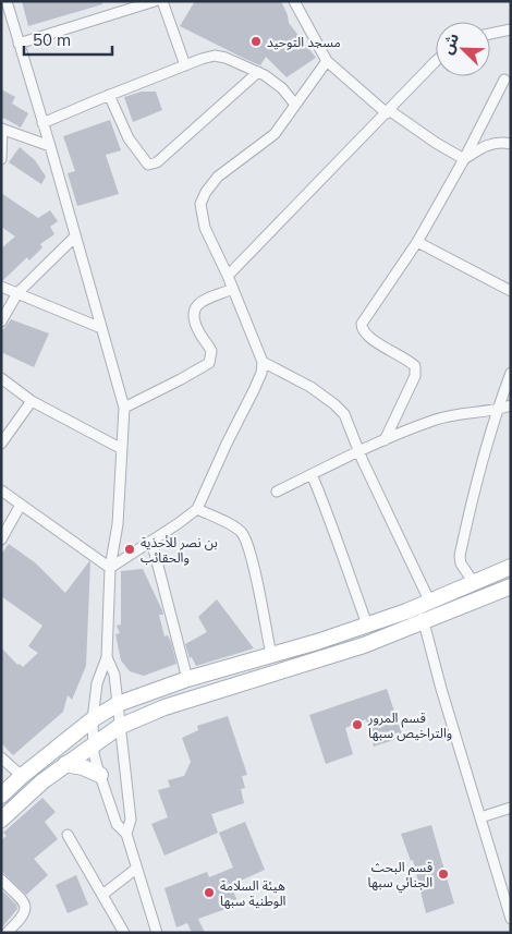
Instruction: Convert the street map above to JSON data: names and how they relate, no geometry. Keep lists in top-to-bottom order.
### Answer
{
  "places": [
    "مسجد التوحيد",
    "بن نصر للأحذية والحقائب",
    "قسم المرور والتراخيص سبها",
    "قسم البحث الجنائي سبها",
    "هيئة السلامة الوطنية سبها"
  ],
  "scale_bar": "50 m",
  "north": "top left"
}
